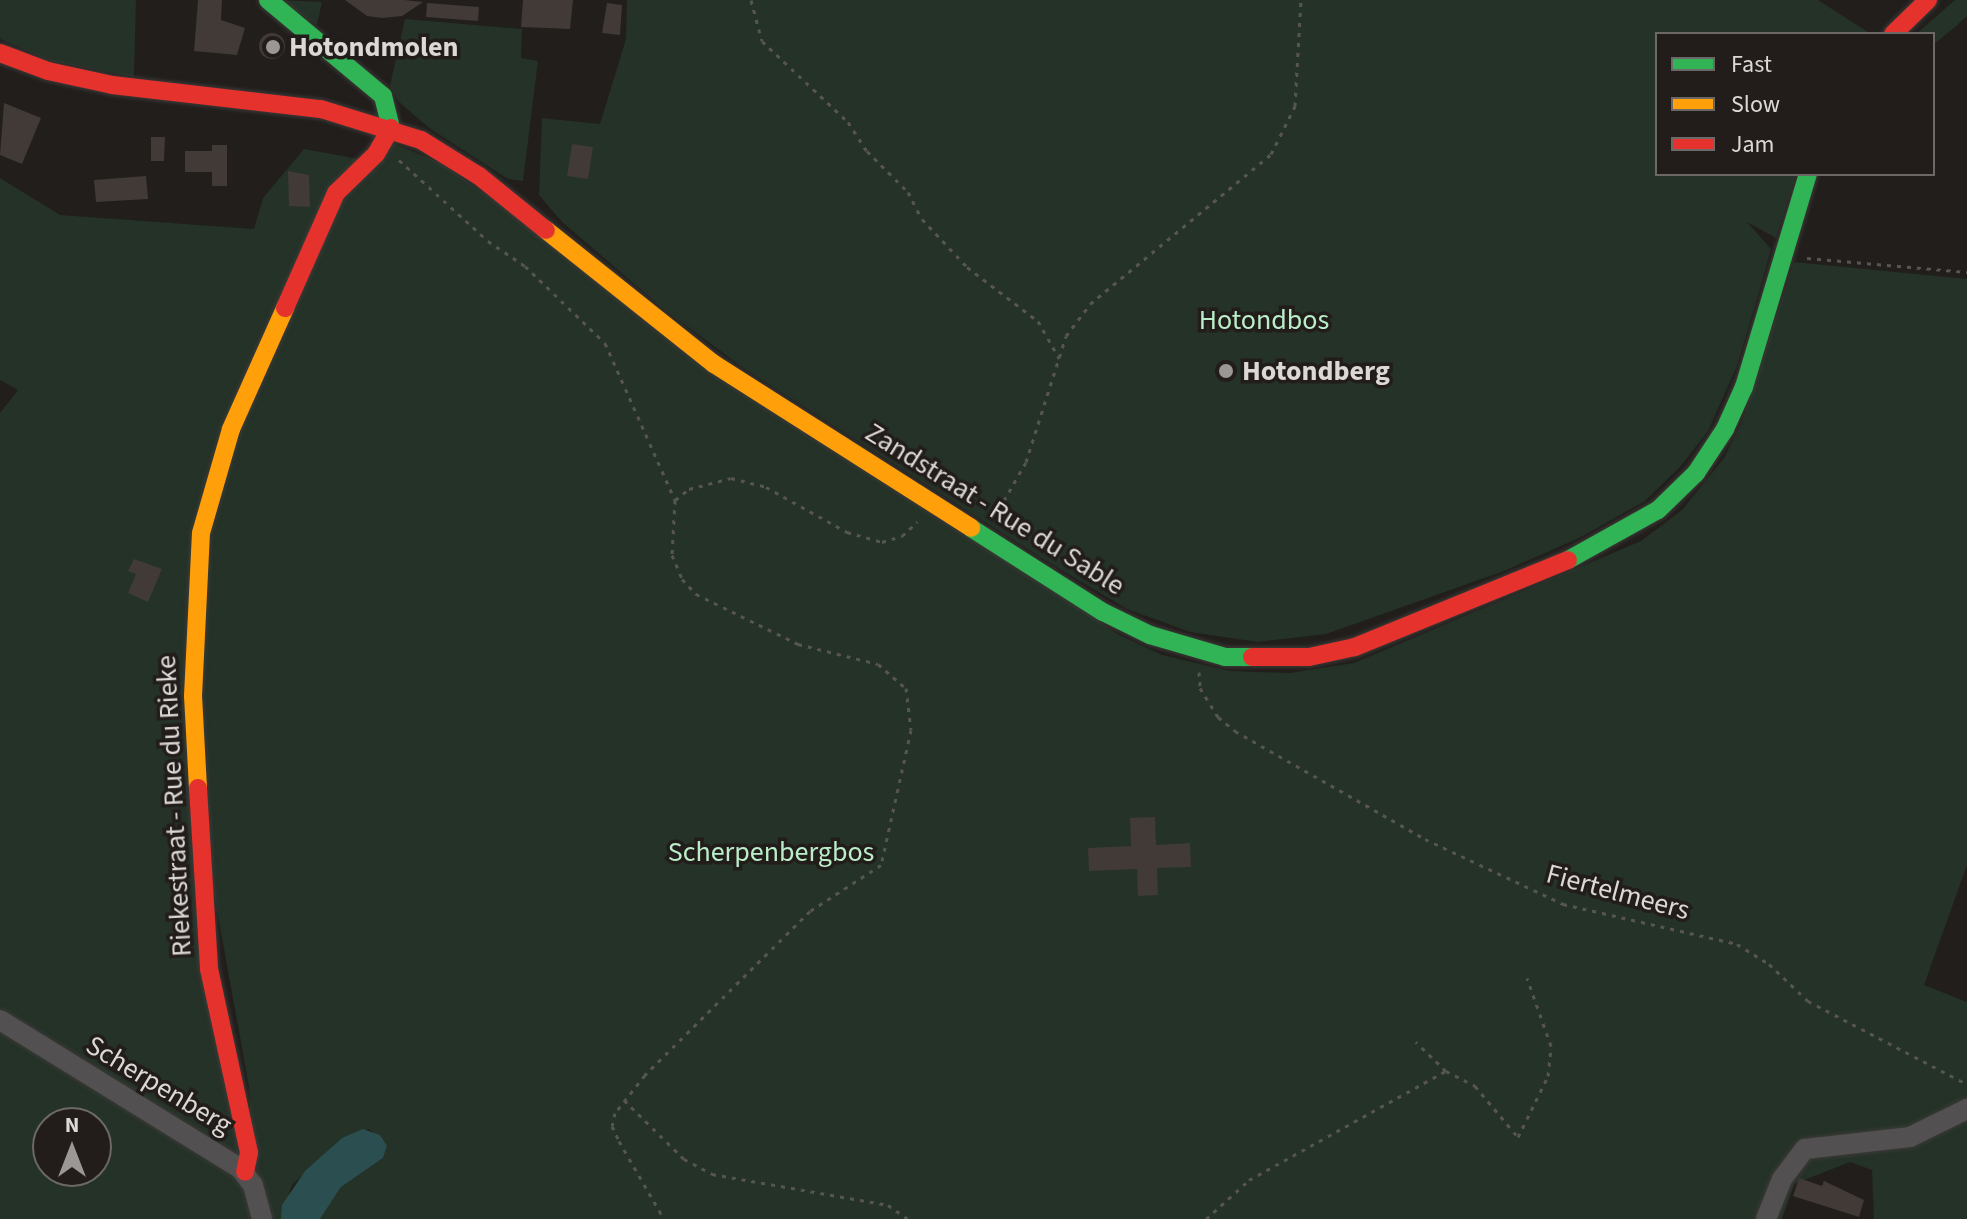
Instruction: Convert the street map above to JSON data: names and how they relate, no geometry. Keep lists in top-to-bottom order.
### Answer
{
  "streets": {
    "main road": ["Zandstraat - Rue du Sable", "Riekestraat - Rue du Rieke"],
    "street": ["Scherpenberg"],
    "path": ["Fiertelmeers"]
  },
  "crossings": [
    ["Zandstraat - Rue du Sable", "Riekestraat - Rue du Rieke"],
    ["Riekestraat - Rue du Rieke", "Scherpenberg"]
  ],
  "parks": ["Hotondbos", "Scherpenbergbos"],
  "places": ["Hotondmolen", "Hotondberg"],
  "legend": ["Fast", "Slow", "Jam"],
  "north": "top"
}
